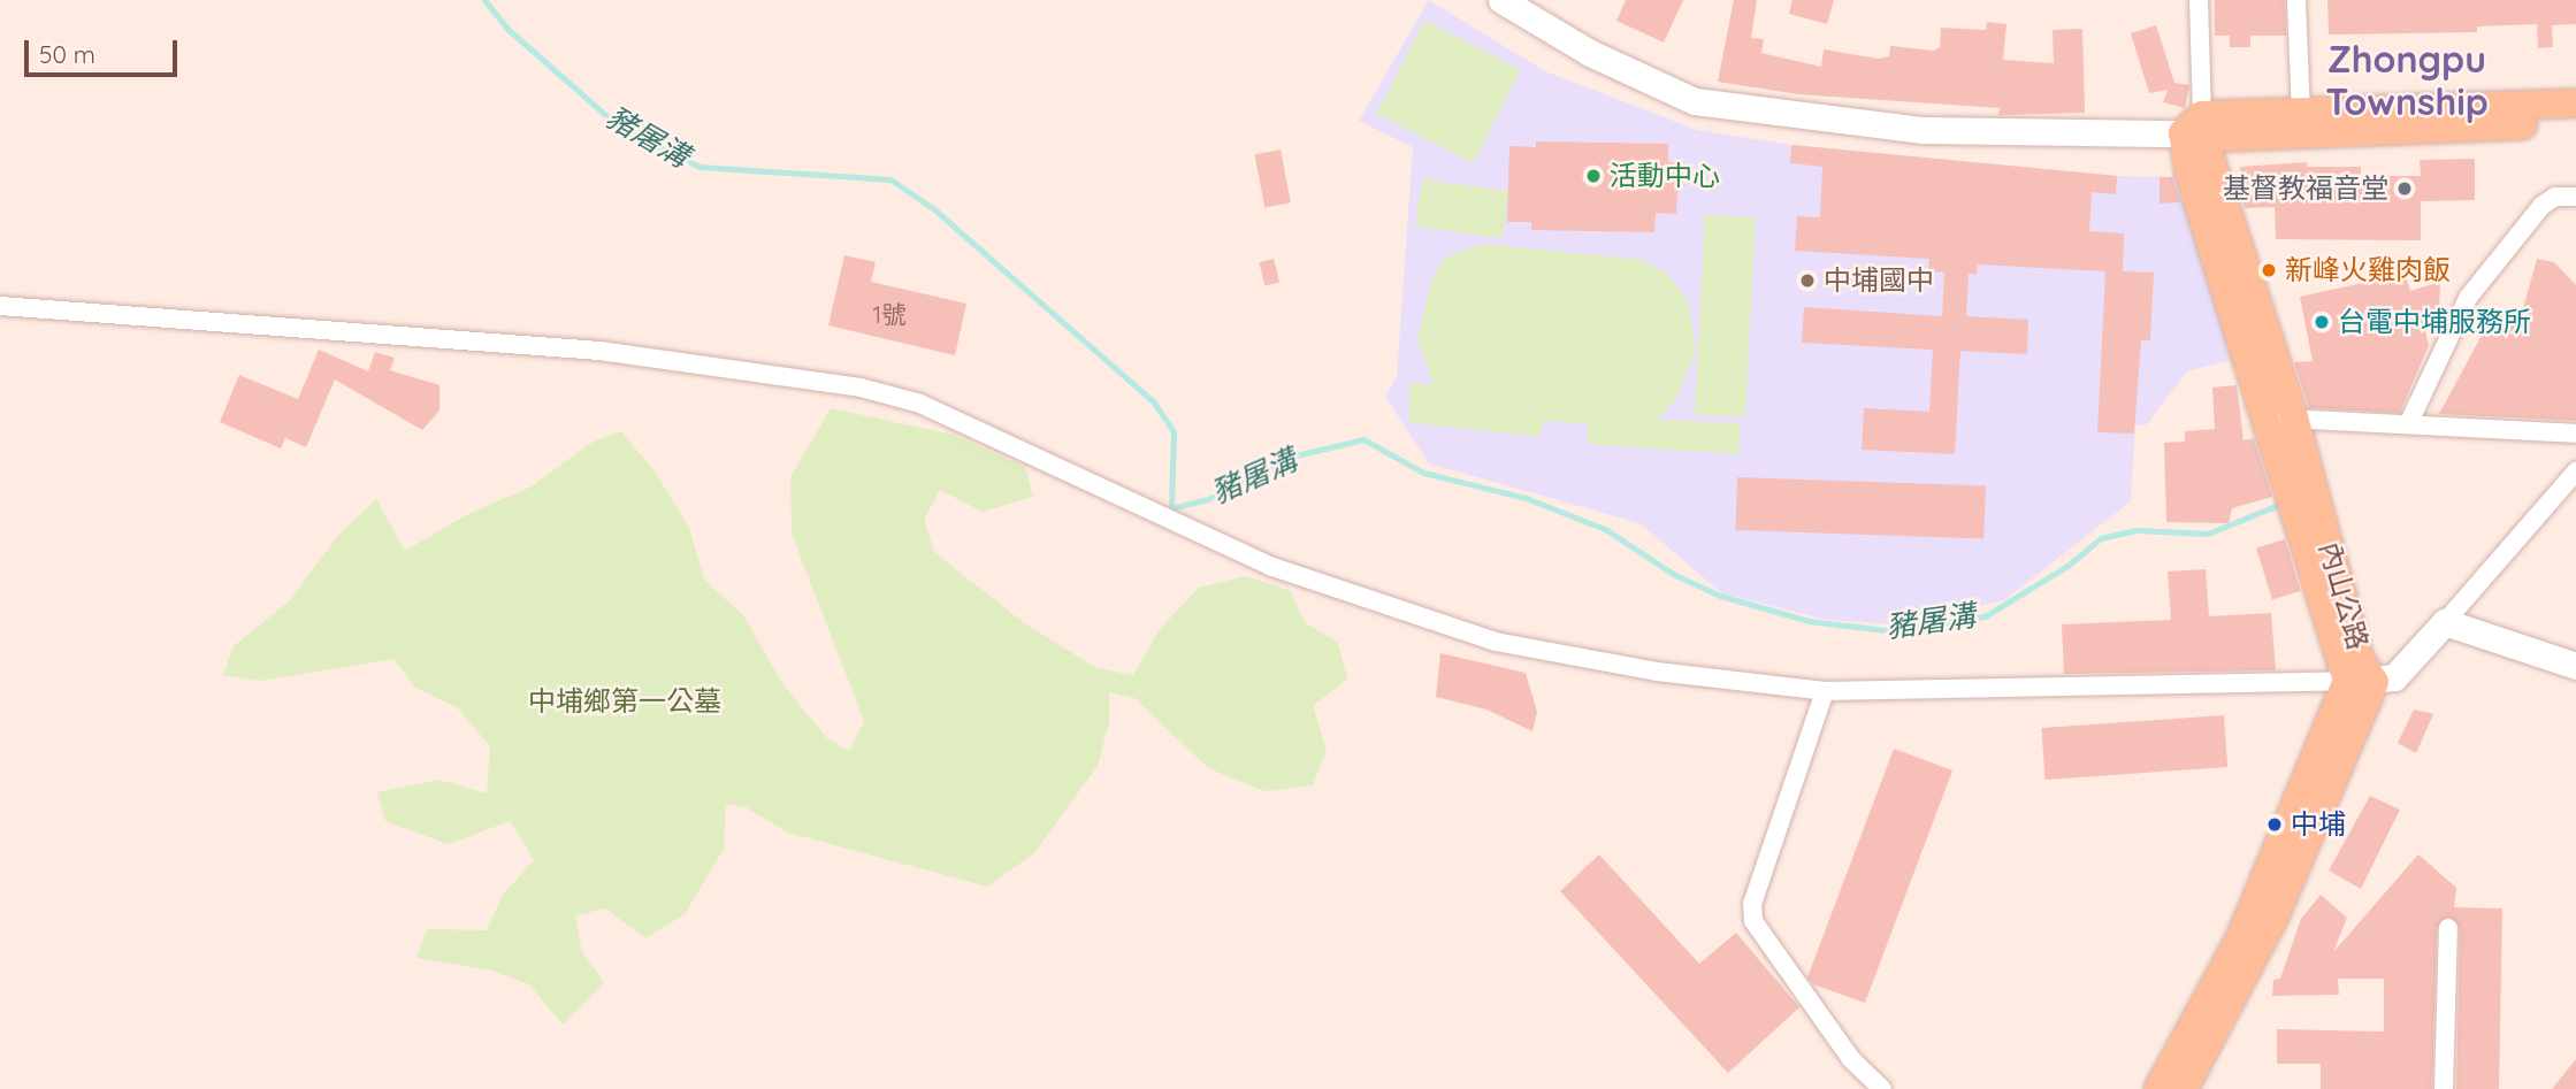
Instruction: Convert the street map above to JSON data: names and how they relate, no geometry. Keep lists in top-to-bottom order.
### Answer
{
  "streets": {
    "main road": ["內山公路"]
  },
  "districts": ["Zhongpu Township"],
  "water": ["豬屠溝"],
  "parks": ["中埔鄉第一公墓"],
  "places": [
    "活動中心",
    "基督教福音堂",
    "新峰火雞肉飯",
    "中埔國中",
    "台電中埔服務所",
    "中埔"
  ],
  "house_numbers": ["1號"],
  "scale_bar": "50 m"
}
